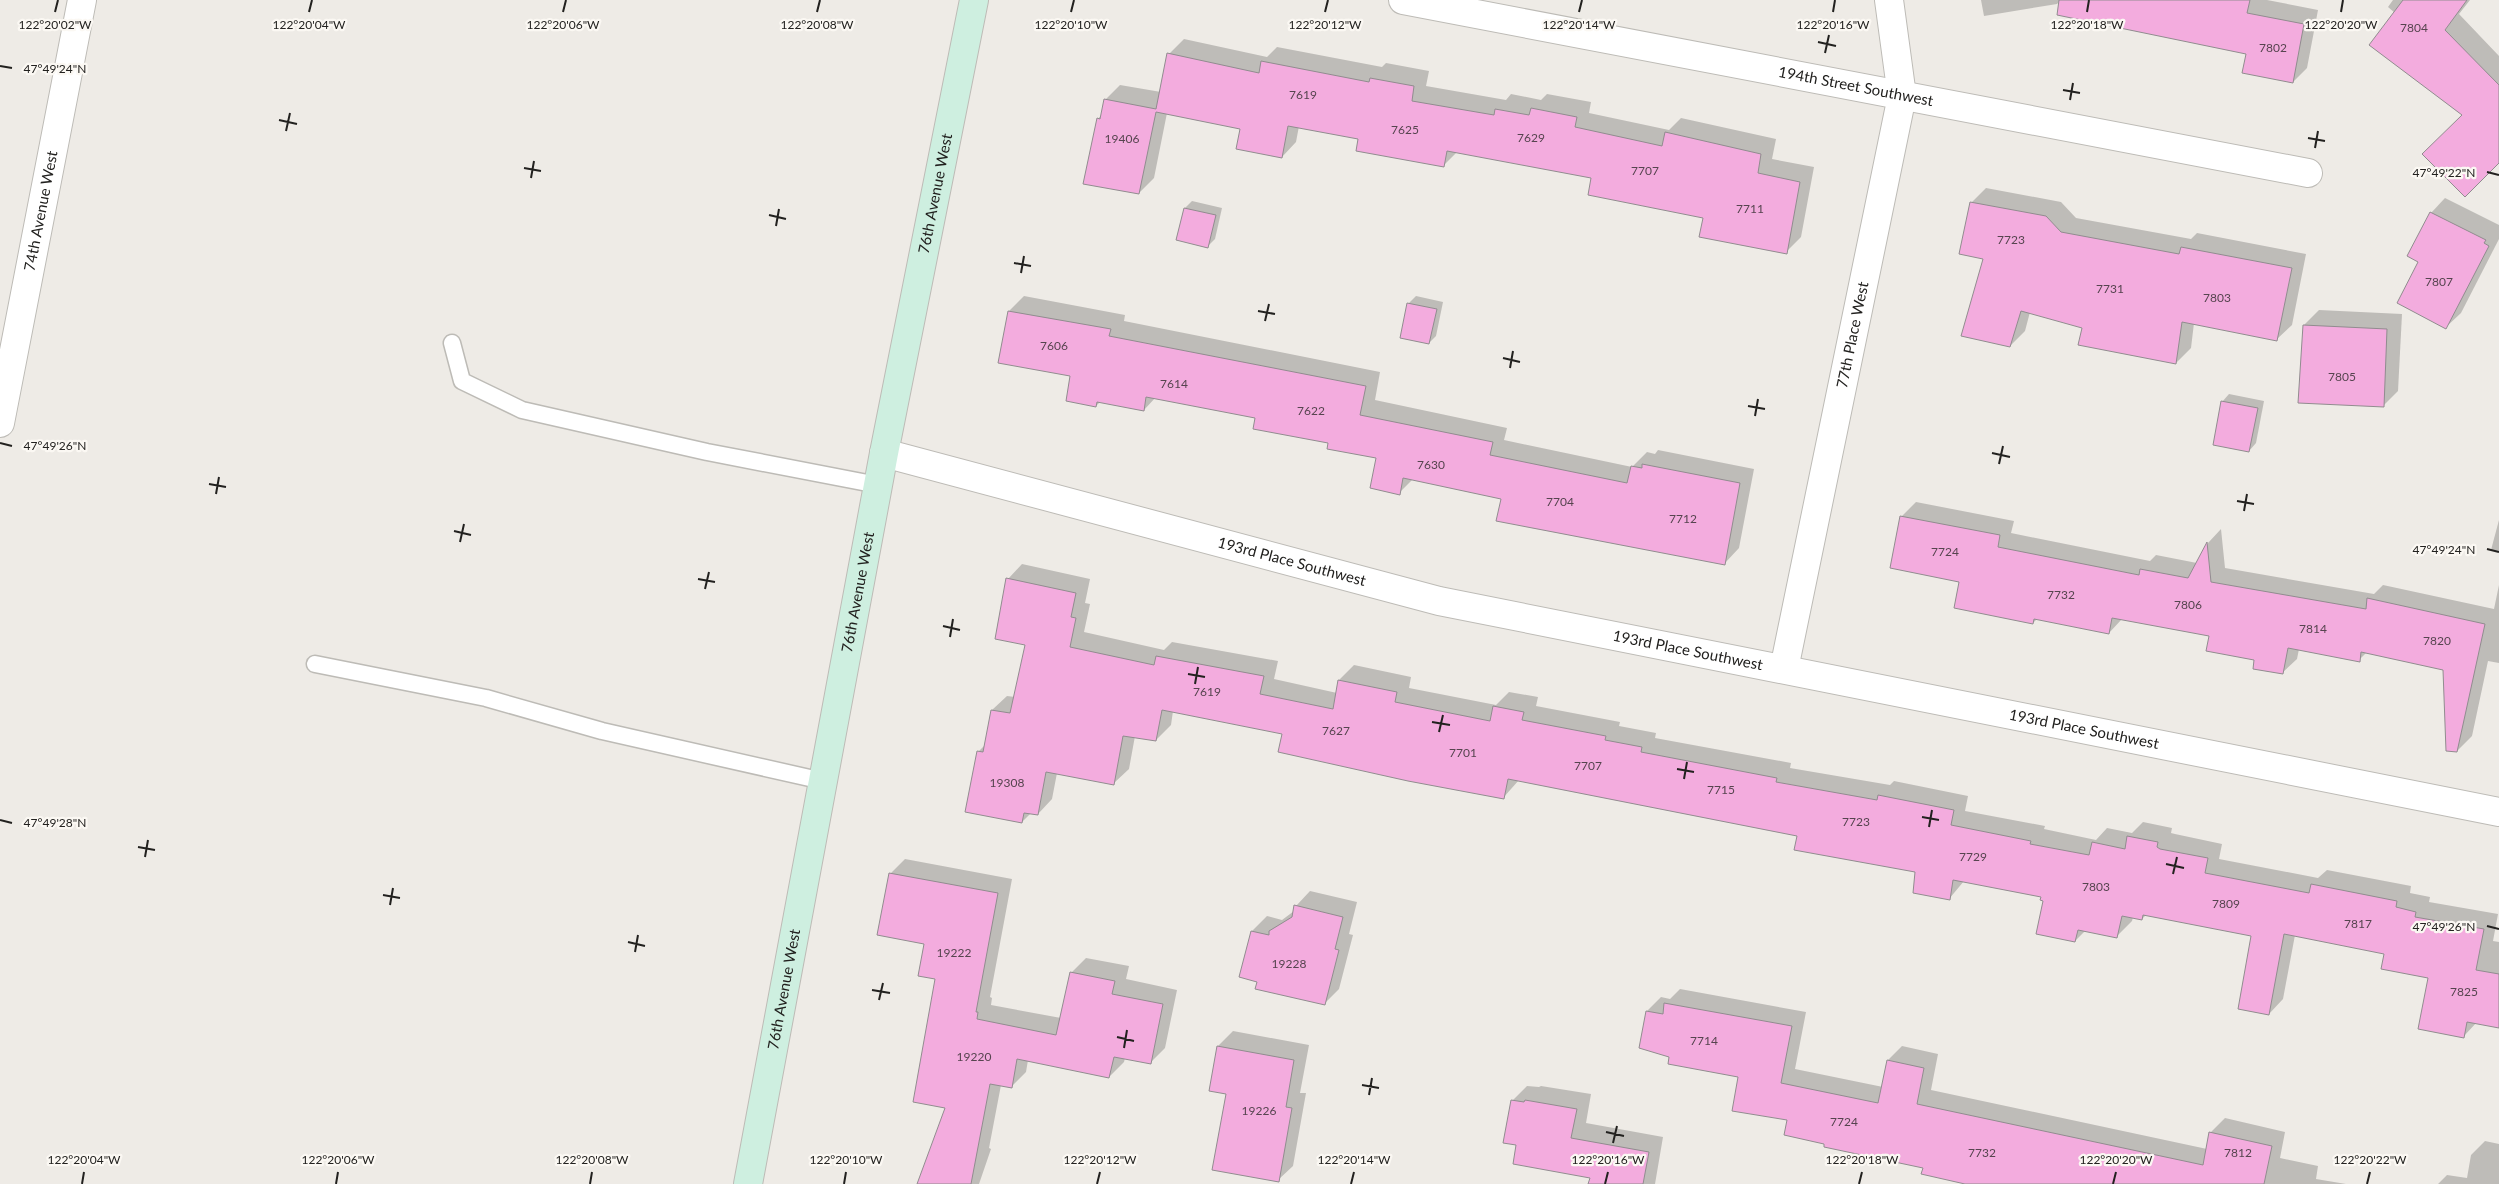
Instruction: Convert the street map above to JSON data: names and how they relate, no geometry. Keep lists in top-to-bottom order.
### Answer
{
  "streets": {
    "street": [
      "194th Street Southwest",
      "76th Avenue West",
      "74th Avenue West",
      "77th Place West",
      "193rd Place Southwest"
    ]
  },
  "crossings": [
    ["194th Street Southwest", "77th Place West"],
    ["76th Avenue West", "193rd Place Southwest"],
    ["77th Place West", "193rd Place Southwest"]
  ],
  "house_numbers": [
    "7804",
    "7802",
    "7619",
    "7625",
    "7629",
    "19406",
    "7707",
    "7711",
    "7723",
    "7807",
    "7731",
    "7803",
    "7606",
    "7805",
    "7614",
    "7622",
    "7630",
    "7704",
    "7712",
    "7724",
    "7732",
    "7806",
    "7814",
    "7820",
    "7619",
    "7627",
    "7701",
    "7707",
    "19308",
    "7715",
    "7723",
    "7729",
    "7803",
    "7809",
    "7817",
    "19222",
    "19228",
    "7825",
    "7714",
    "19220",
    "19226",
    "7724",
    "7732",
    "7812"
  ],
  "coordinates": [
    "122°20'02\"W",
    "122°20'04\"W",
    "122°20'06\"W",
    "122°20'08\"W",
    "122°20'10\"W",
    "122°20'12\"W",
    "122°20'14\"W",
    "122°20'16\"W",
    "122°20'18\"W",
    "122°20'20\"W",
    "47°49'24\"N",
    "47°49'22\"N",
    "47°49'26\"N",
    "47°49'28\"N",
    "122°20'22\"W"
  ]
}
